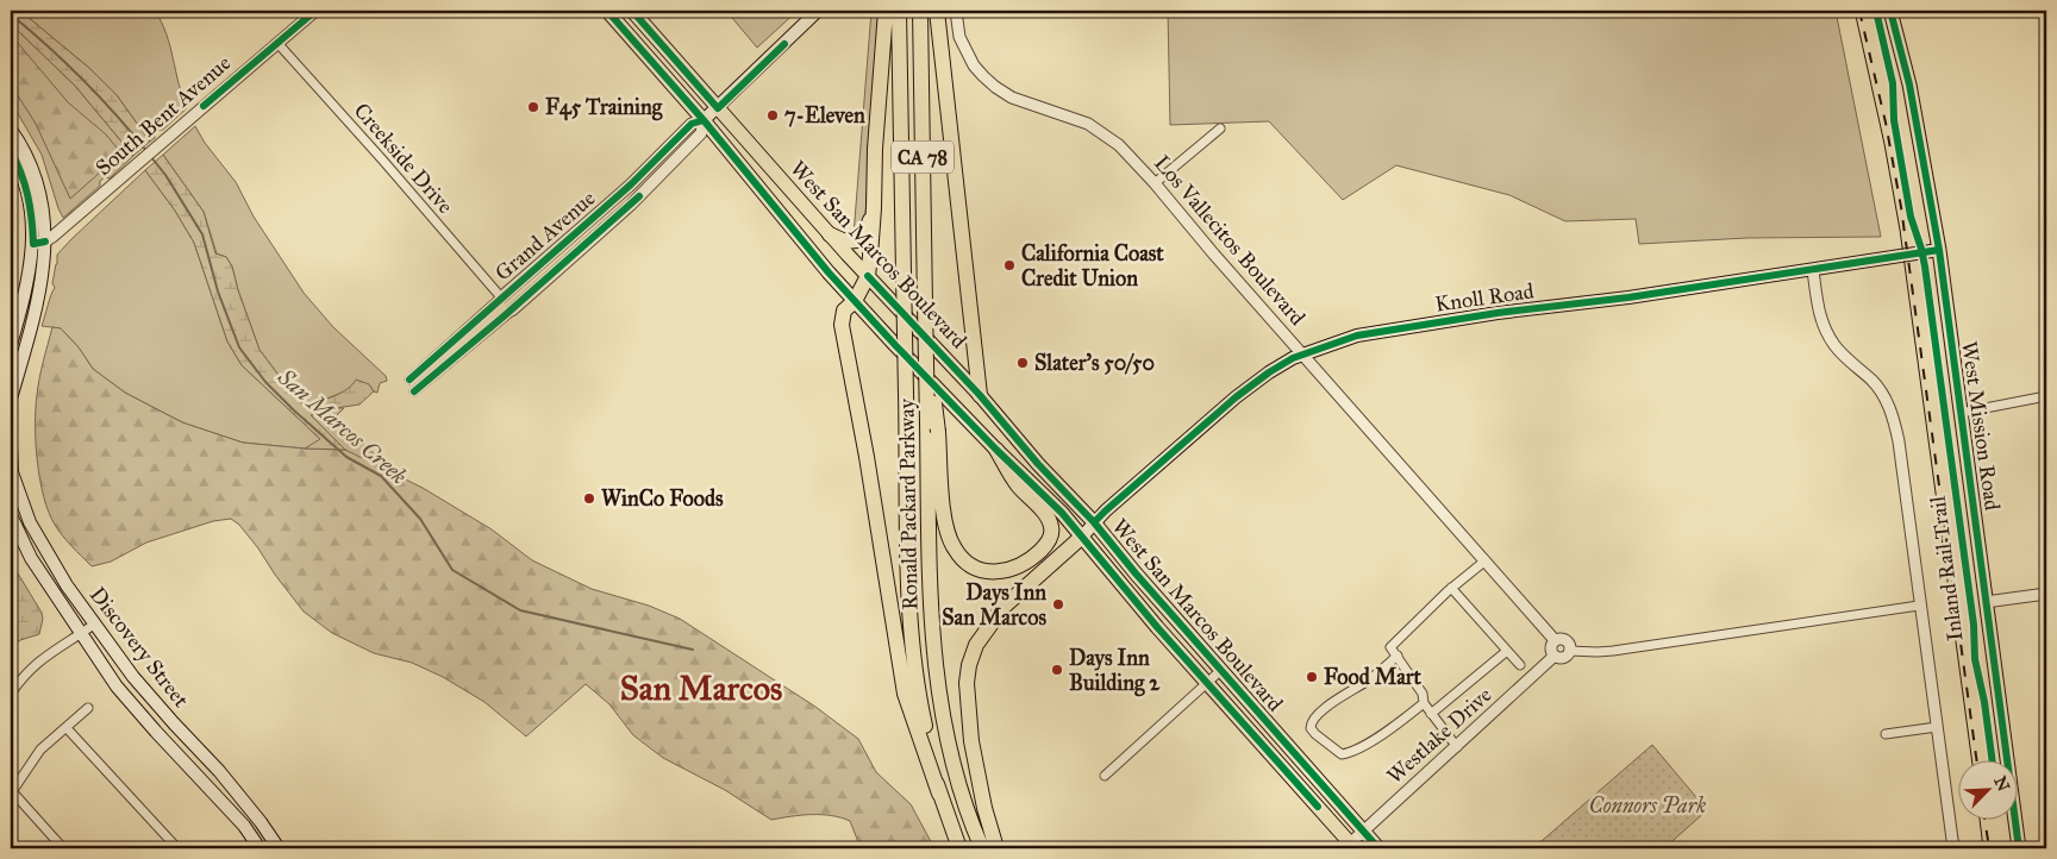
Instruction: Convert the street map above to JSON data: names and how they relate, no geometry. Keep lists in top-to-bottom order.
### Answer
{
  "streets": {
    "highway": ["CA 78", "Ronald Packard Parkway"],
    "main road": [
      "Grand Avenue",
      "West San Marcos Boulevard",
      "Knoll Road",
      "West Mission Road",
      "Discovery Street"
    ],
    "street": [
      "South Bent Avenue",
      "Creekside Drive",
      "Los Vallecitos Boulevard",
      "Westlake Drive"
    ],
    "cycle path": ["Inland Rail Trail"]
  },
  "crossings": [
    ["South Bent Avenue", "Creekside Drive"],
    ["Creekside Drive", "Grand Avenue"],
    ["Grand Avenue", "West San Marcos Boulevard"],
    ["Los Vallecitos Boulevard", "Knoll Road"],
    ["Los Vallecitos Boulevard", "Westlake Drive"],
    ["West San Marcos Boulevard", "Knoll Road"],
    ["West San Marcos Boulevard", "Westlake Drive"],
    ["Knoll Road", "West Mission Road"]
  ],
  "districts": ["San Marcos"],
  "water": ["San Marcos Creek"],
  "parks": ["Connors Park"],
  "places": [
    "F45 Training",
    "7-Eleven",
    "California Coast Credit Union",
    "Slater's 50/50",
    "WinCo Foods",
    "Days Inn San Marcos",
    "Days Inn Building 2",
    "Food Mart"
  ],
  "north": "top right"
}
